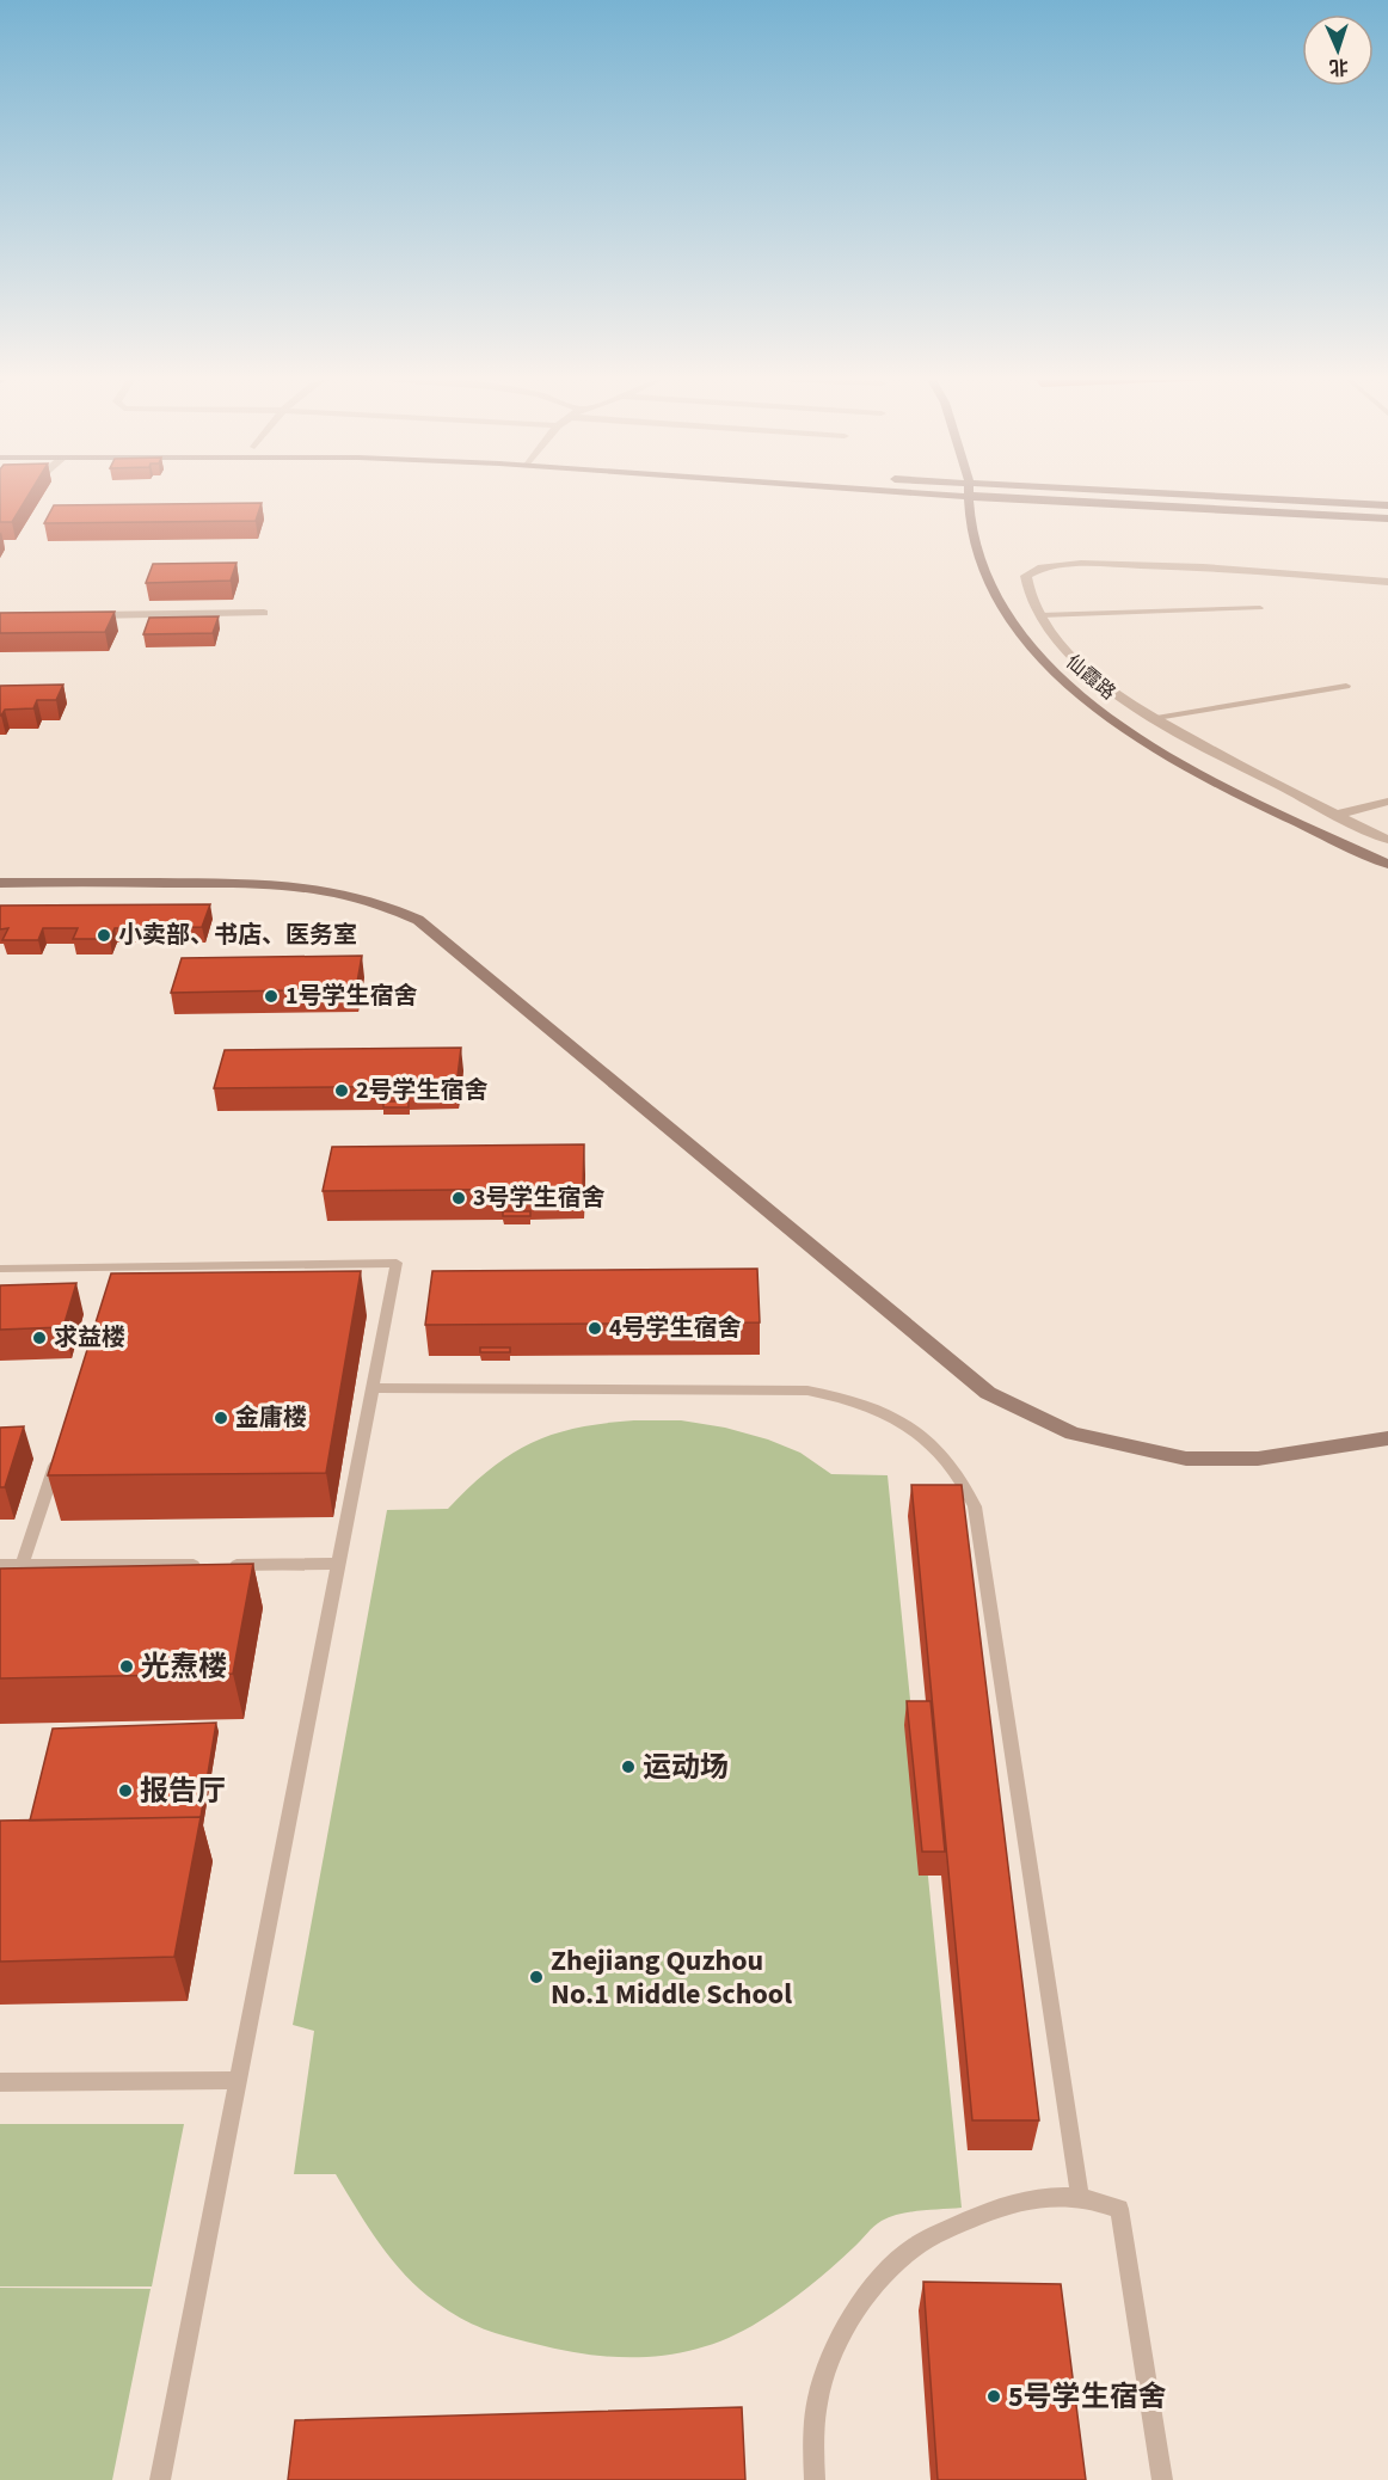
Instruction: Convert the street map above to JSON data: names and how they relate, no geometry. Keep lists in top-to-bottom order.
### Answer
{
  "streets": {
    "main road": ["仙霞路"]
  },
  "places": [
    "小卖部、书店、医务室",
    "1号学生宿舍",
    "2号学生宿舍",
    "3号学生宿舍",
    "4号学生宿舍",
    "求益楼",
    "金庸楼",
    "光焘楼",
    "运动场",
    "报告厅",
    "Zhejiang Quzhou No.1 Middle School",
    "5号学生宿舍"
  ],
  "north": "bottom"
}
